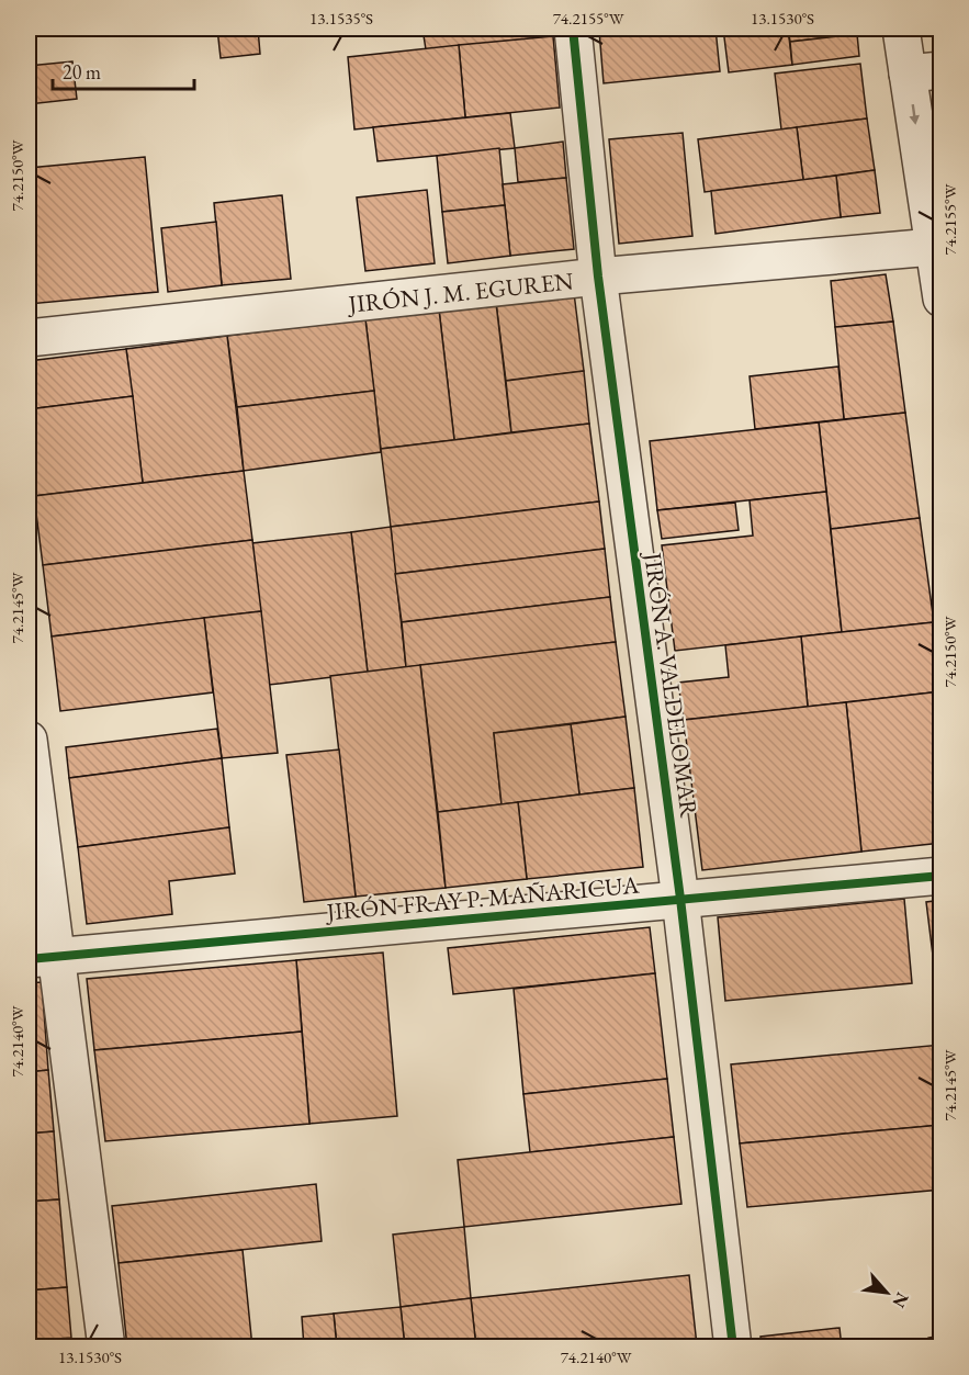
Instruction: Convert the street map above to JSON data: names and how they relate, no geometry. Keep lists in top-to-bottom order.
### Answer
{
  "streets": {
    "street": ["JIRÓN J. M. EGUREN", "JIRÓN A. VALDELOMAR", "JIRÓN FRAY P. MAÑARICUA"]
  },
  "crossings": [
    ["JIRÓN J. M. EGUREN", "JIRÓN A. VALDELOMAR"],
    ["JIRÓN A. VALDELOMAR", "JIRÓN FRAY P. MAÑARICUA"]
  ],
  "scale_bar": "20 m",
  "north": "bottom right",
  "coordinates": [
    "13.1535°S",
    "74.2155°W",
    "13.1530°S",
    "74.2150°W",
    "74.2145°W",
    "74.2140°W"
  ]
}
